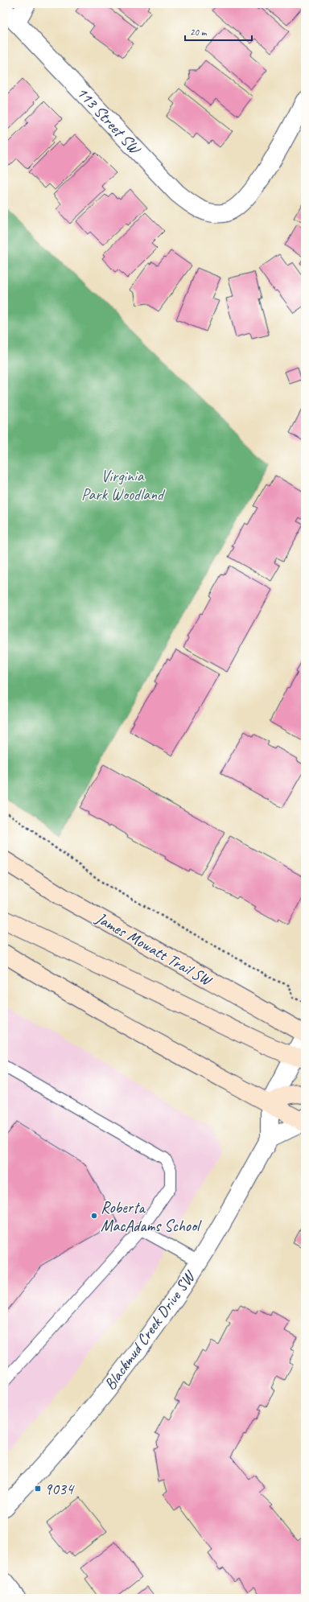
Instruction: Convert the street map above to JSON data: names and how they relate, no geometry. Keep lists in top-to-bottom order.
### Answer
{
  "streets": {
    "main road": ["James Mowatt Trail SW"],
    "street": ["113 Street SW", "Blackmud Creek Drive SW"]
  },
  "parks": ["Virginia Park Woodland"],
  "places": {
    "other": ["Roberta MacAdams School"],
    "transit": ["9034"]
  },
  "scale_bar": "20 m"
}
